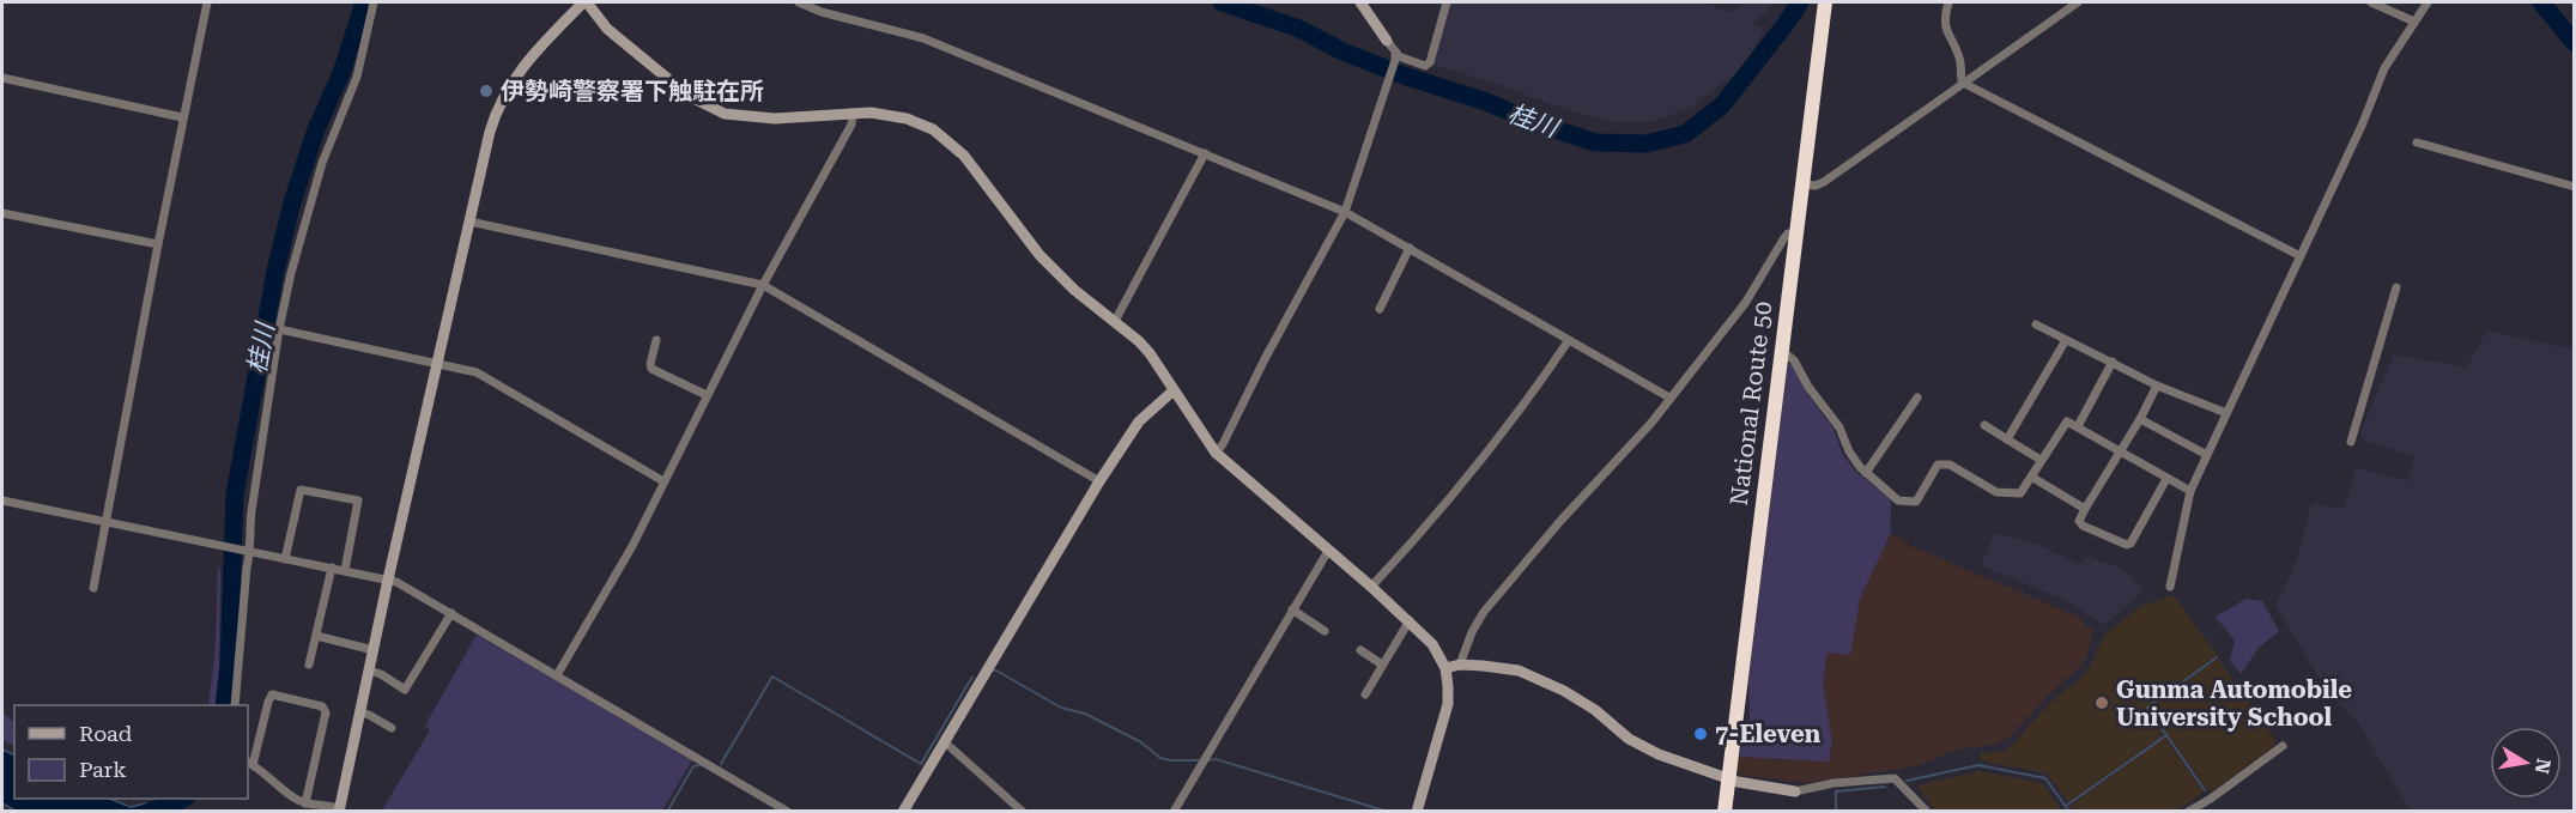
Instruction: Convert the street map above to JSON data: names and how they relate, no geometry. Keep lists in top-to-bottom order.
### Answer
{
  "streets": {
    "highway": ["National Route 50"]
  },
  "water": ["桂川"],
  "places": ["伊勢崎警察署下触駐在所", "Gunma Automobile University School", "7-Eleven"],
  "legend": ["Road", "Park"],
  "north": "right"
}
